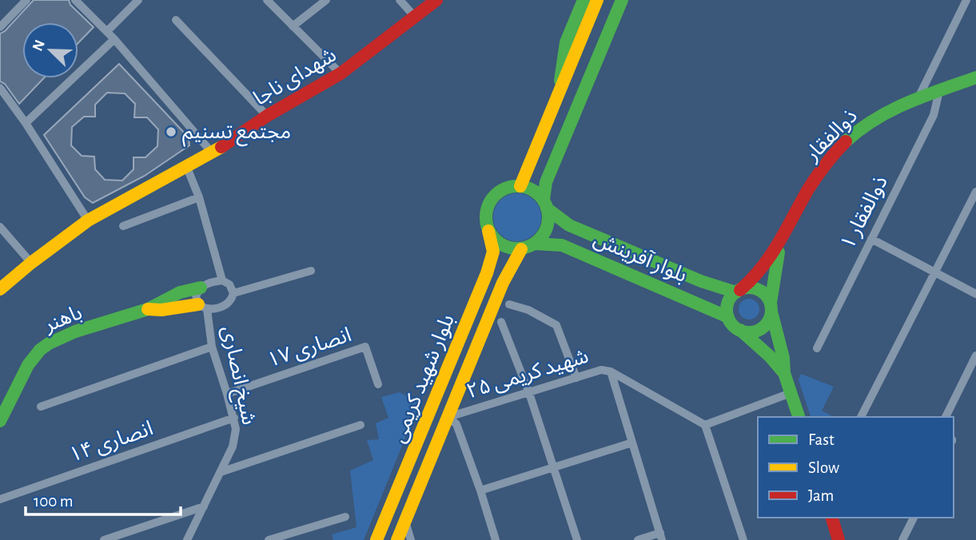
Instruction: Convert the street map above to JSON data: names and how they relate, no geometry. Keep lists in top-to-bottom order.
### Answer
{
  "streets": {
    "main road": [
      "شهدای ناجا",
      "ذوالفقار",
      "بلوار آفرینش",
      "باهنر",
      "بلوار شهید کریمی"
    ],
    "street": [
      "ذوالفقار ۱",
      "انصاری ۱۷",
      "شهید کریمی ۲۵",
      "شیخ انصاری",
      "انصاری ۱۴"
    ]
  },
  "crossings": [
    ["ذوالفقار", "ذوالفقار ۱"],
    ["بلوار آفرینش", "بلوار شهید کریمی"],
    ["باهنر", "شیخ انصاری"],
    ["انصاری ۱۷", "شیخ انصاری"],
    ["شهید کریمی ۲۵", "بلوار شهید کریمی"],
    ["شیخ انصاری", "انصاری ۱۴"]
  ],
  "places": ["مجتمع تسنیم"],
  "legend": ["Fast", "Slow", "Jam"],
  "scale_bar": "100 m",
  "north": "top left"
}
